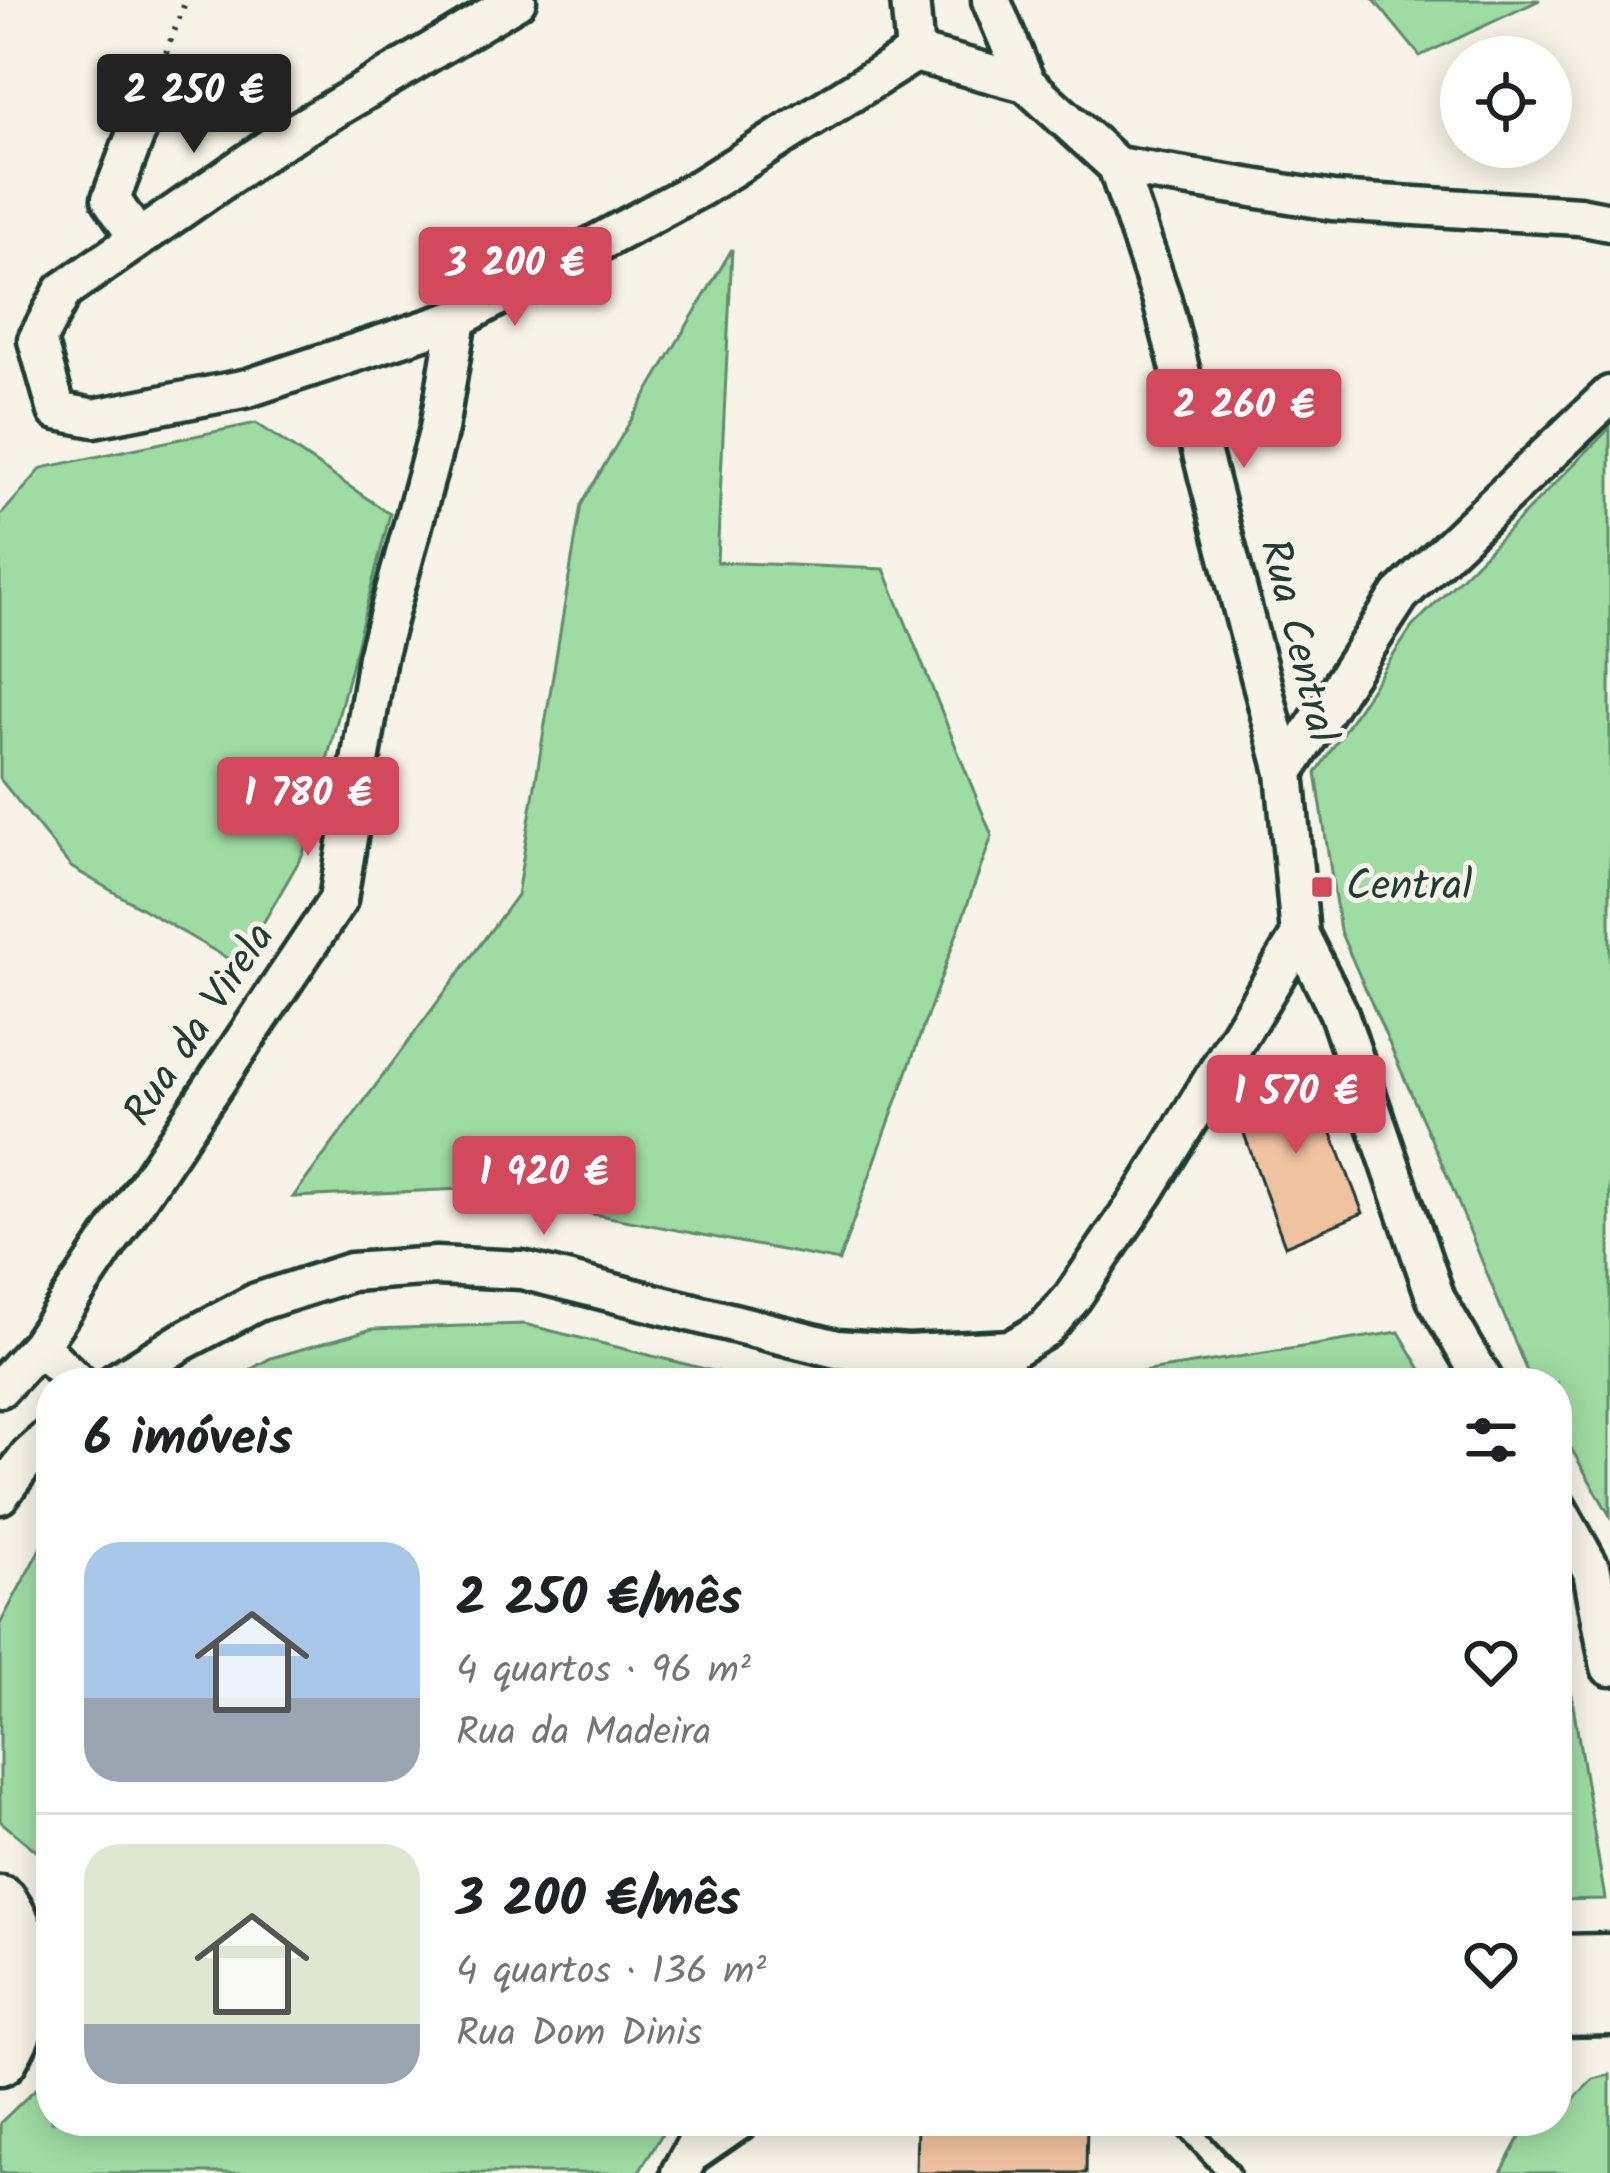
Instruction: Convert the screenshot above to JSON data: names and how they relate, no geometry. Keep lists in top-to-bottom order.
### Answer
{
  "streets": {
    "street": ["Rua Central", "Rua da Virela"]
  },
  "places": {
    "transit": ["Central"]
  },
  "page": {
    "price": [
      "2 250 €",
      "3 200 €",
      "2 260 €",
      "1 780 €",
      "1 570 €",
      "1 920 €"
    ],
    "heading": "6 imóveis",
    "list": [
      {
        "name": "2 250 €/mês",
        "note": "4 quartos · 96 m² · Rua da Madeira"
      },
      {
        "name": "3 200 €/mês",
        "note": "4 quartos · 136 m² · Rua Dom Dinis"
      }
    ]
  }
}
